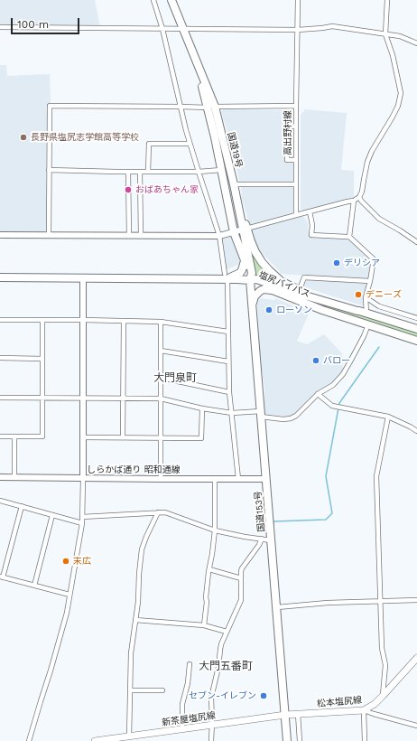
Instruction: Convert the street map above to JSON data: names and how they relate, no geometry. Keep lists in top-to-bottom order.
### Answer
{
  "streets": {
    "highway": ["国道19号", "塩尻バイパス", "国道153号"],
    "main road": ["松本塩尻線", "新茶屋塩尻線"],
    "street": ["高出野村線", "しらかば通り 昭和通線"]
  },
  "crossings": [
    ["国道19号", "塩尻バイパス"],
    ["国道19号", "国道153号"],
    ["塩尻バイパス", "国道153号"],
    ["しらかば通り 昭和通線", "国道153号"],
    ["国道153号", "松本塩尻線"],
    ["国道153号", "新茶屋塩尻線"],
    ["松本塩尻線", "新茶屋塩尻線"]
  ],
  "districts": ["大門泉町", "大門五番町"],
  "places": [
    "長野県塩尻志学館高等学校",
    "おばあちゃん家",
    "デリシア",
    "デニーズ",
    "ローソン",
    "バロー",
    "末広",
    "セブン-イレブン"
  ],
  "scale_bar": "100 m"
}
